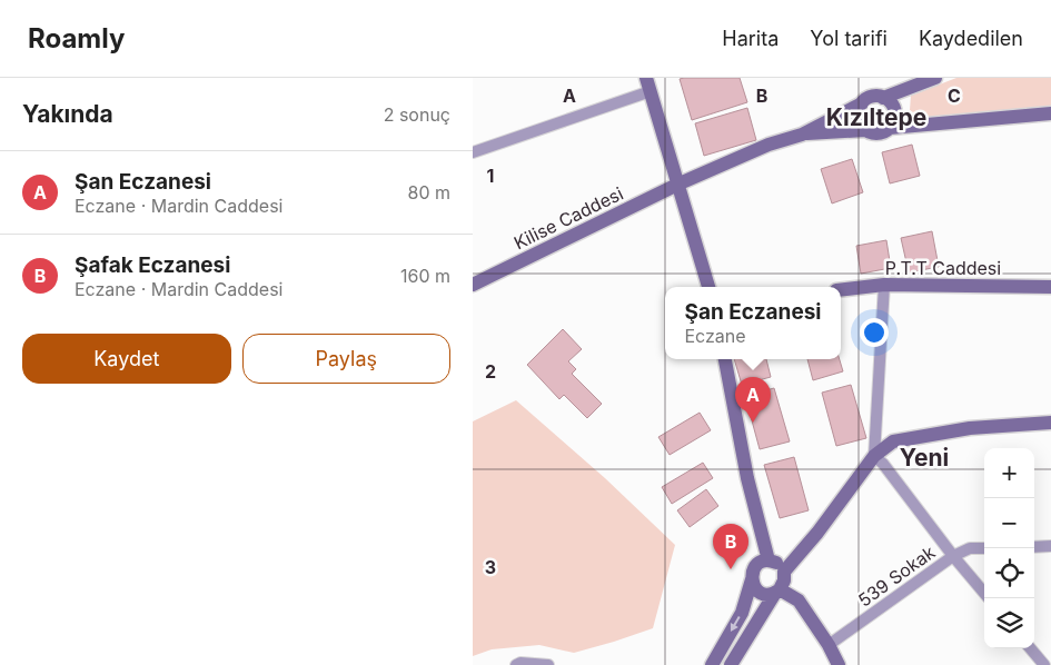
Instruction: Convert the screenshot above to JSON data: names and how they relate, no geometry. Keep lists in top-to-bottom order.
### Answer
{
  "streets": {
    "street": ["Kilise Caddesi", "P.T.T Caddesi", "539 Sokak"]
  },
  "districts": ["Kızıltepe", "Yeni"],
  "page": {
    "header": "Roamly",
    "nav": ["Harita", "Yol tarifi", "Kaydedilen"],
    "heading": ["Yakında", "2 sonuç"],
    "list": [
      {
        "mark": "A",
        "name": "Şan Eczanesi",
        "note": "Eczane · Mardin Caddesi",
        "value": "80 m"
      },
      {
        "mark": "B",
        "name": "Şafak Eczanesi",
        "note": "Eczane · Mardin Caddesi",
        "value": "160 m"
      }
    ],
    "popup": ["Şan Eczanesi", "Eczane"],
    "buttons": ["Kaydet", "Paylaş"],
    "pins": ["A", "B"],
    "map_buttons": ["+", "−"]
  },
  "grid": {
    "columns": ["A", "B", "C"],
    "rows": ["1", "2", "3"]
  }
}
